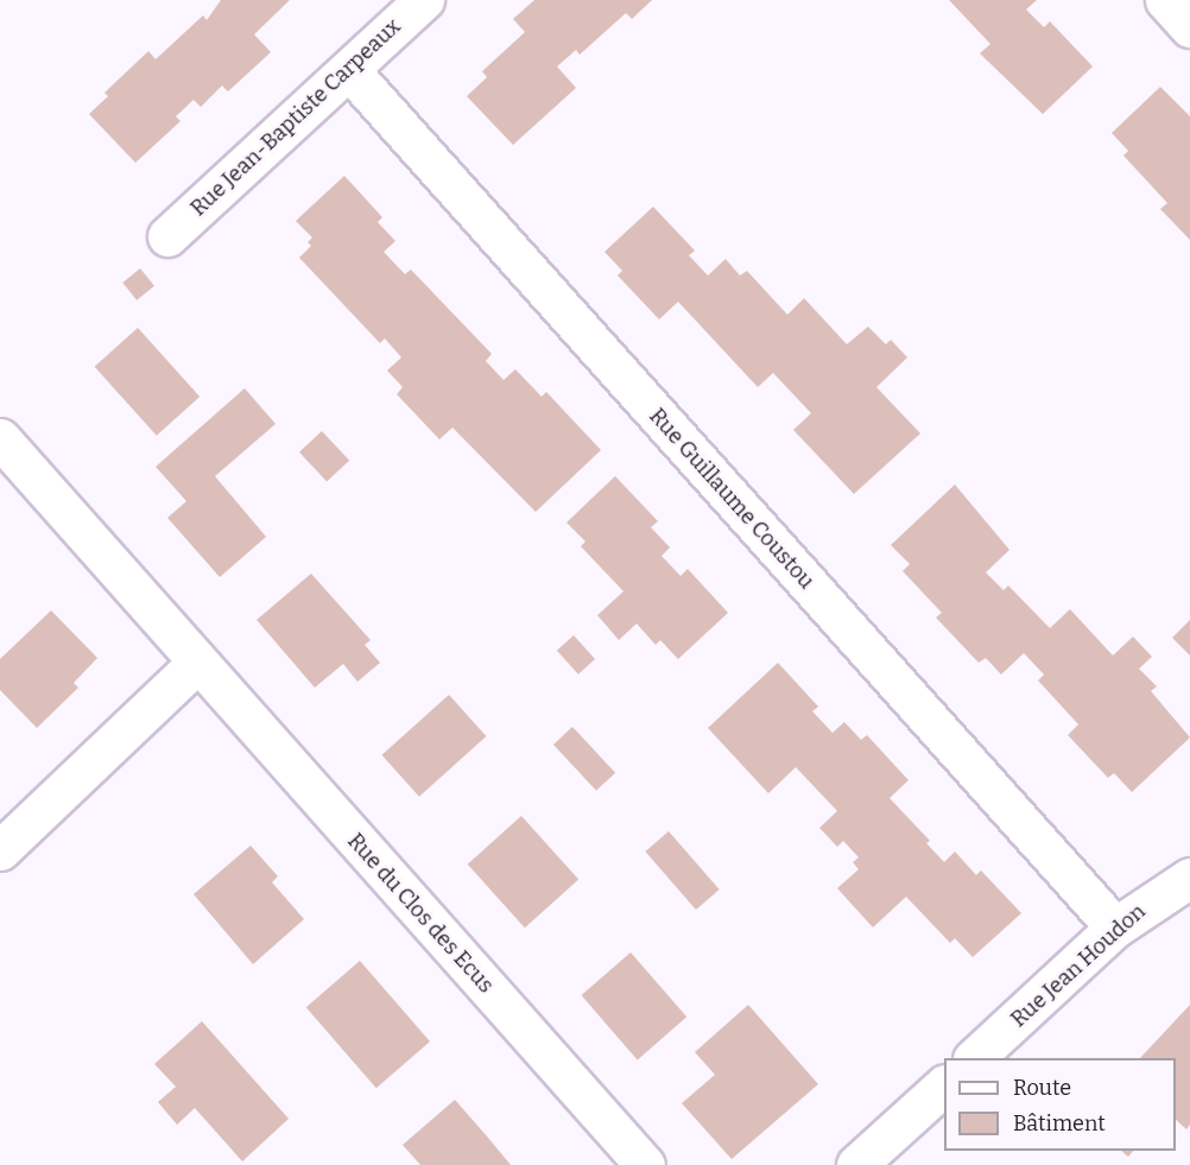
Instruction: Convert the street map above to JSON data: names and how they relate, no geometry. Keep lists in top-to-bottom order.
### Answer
{
  "streets": {
    "street": [
      "Rue Jean-Baptiste Carpeaux",
      "Rue Guillaume Coustou",
      "Rue du Clos des Ecus",
      "Rue Jean Houdon"
    ]
  },
  "crossings": [
    ["Rue Jean-Baptiste Carpeaux", "Rue Guillaume Coustou"],
    ["Rue Guillaume Coustou", "Rue Jean Houdon"]
  ],
  "legend": ["Route", "Bâtiment"]
}
